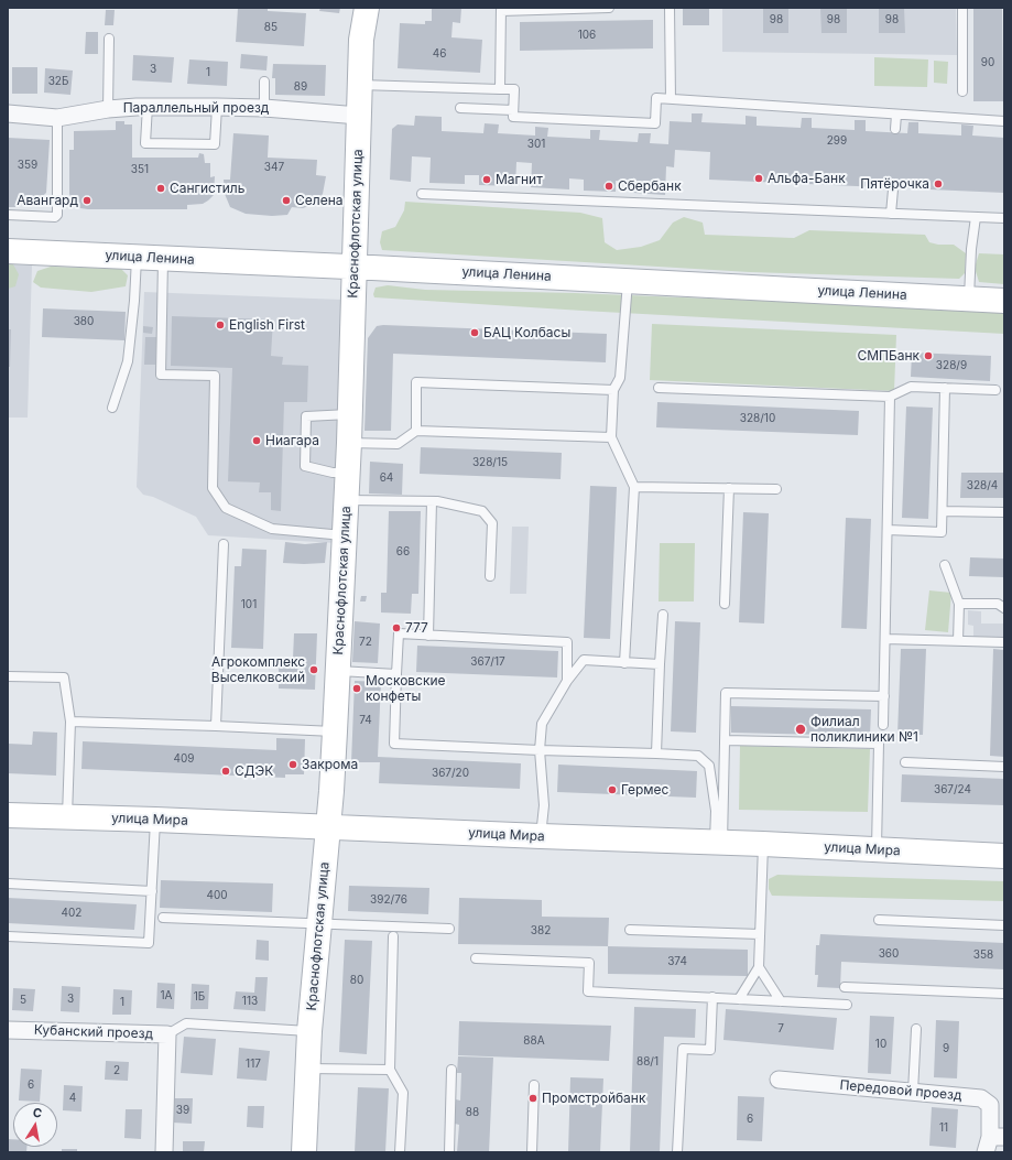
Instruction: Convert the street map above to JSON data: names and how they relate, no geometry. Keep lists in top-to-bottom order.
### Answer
{
  "streets": {
    "main road": ["Краснофлотская улица", "улица Ленина", "улица Мира"],
    "street": ["Параллельный проезд", "Кубанский проезд", "Передовой проезд"]
  },
  "crossings": [
    ["Параллельный проезд", "Краснофлотская улица"],
    ["Краснофлотская улица", "улица Ленина"],
    ["Краснофлотская улица", "улица Мира"]
  ],
  "places": [
    "Альфа-Банк",
    "Магнит",
    "Пятёрочка",
    "Сбербанк",
    "Сангистиль",
    "Авангард",
    "Селена",
    "English First",
    "БАЦ Колбасы",
    "СМПБанк",
    "Ниагара",
    "777",
    "Агрокомплекс Выселковский",
    "Московские конфеты",
    "Филиал поликлиники №1",
    "Закрома",
    "СДЭК",
    "Гермес",
    "Промстройбанк"
  ],
  "house_numbers": [
    "98",
    "98",
    "98",
    "85",
    "106",
    "46",
    "90",
    "3",
    "1",
    "32Б",
    "89",
    "299",
    "301",
    "359",
    "347",
    "351",
    "380",
    "328/9",
    "328/10",
    "328/15",
    "64",
    "328/4",
    "66",
    "101",
    "72",
    "367/17",
    "74",
    "409",
    "367/20",
    "367/24",
    "400",
    "392/76",
    "402",
    "382",
    "360",
    "358",
    "374",
    "80",
    "1А",
    "1Б",
    "3",
    "5",
    "113",
    "1",
    "7",
    "88А",
    "10",
    "9",
    "88/1",
    "117",
    "2",
    "6",
    "4",
    "39",
    "88",
    "6",
    "11"
  ],
  "north": "top"
}
